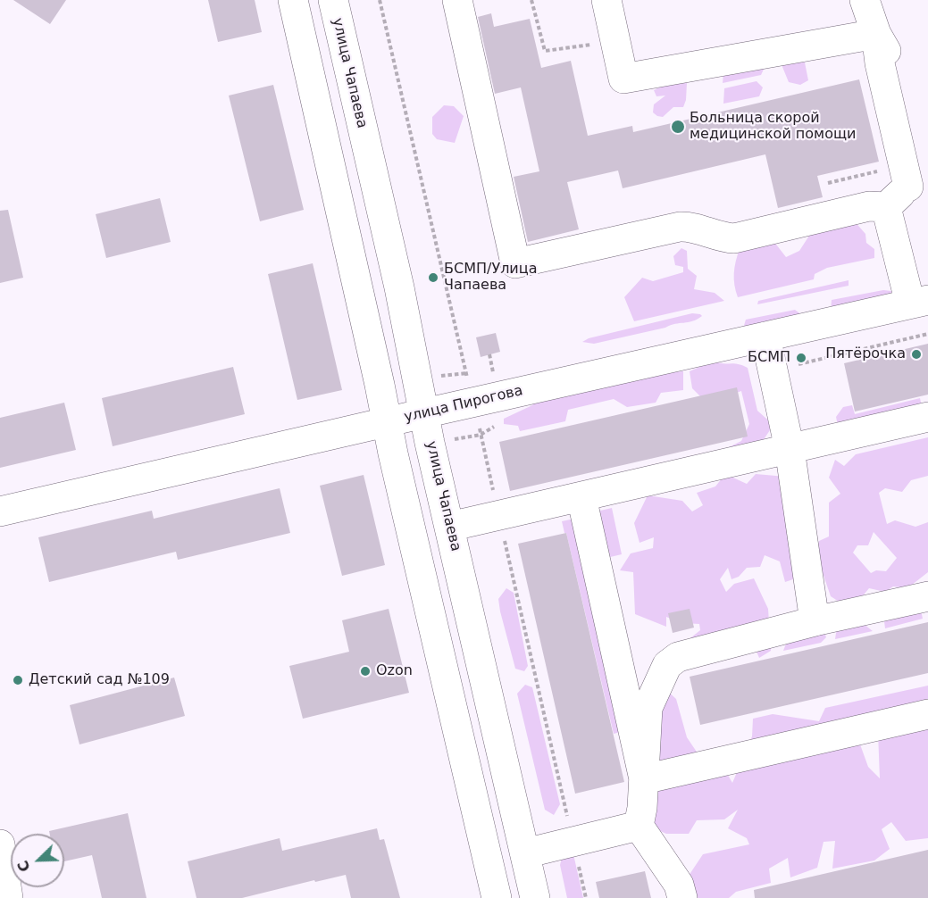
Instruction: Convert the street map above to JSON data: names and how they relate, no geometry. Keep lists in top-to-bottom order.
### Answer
{
  "streets": {
    "street": ["улица Чапаева", "улица Пирогова"]
  },
  "crossings": [
    ["улица Чапаева", "улица Пирогова"]
  ],
  "places": [
    "Больница скорой медицинской помощи",
    "БСМП/Улица Чапаева",
    "Пятёрочка",
    "БСМП",
    "Ozon",
    "Детский сад №109"
  ],
  "north": "bottom left"
}
